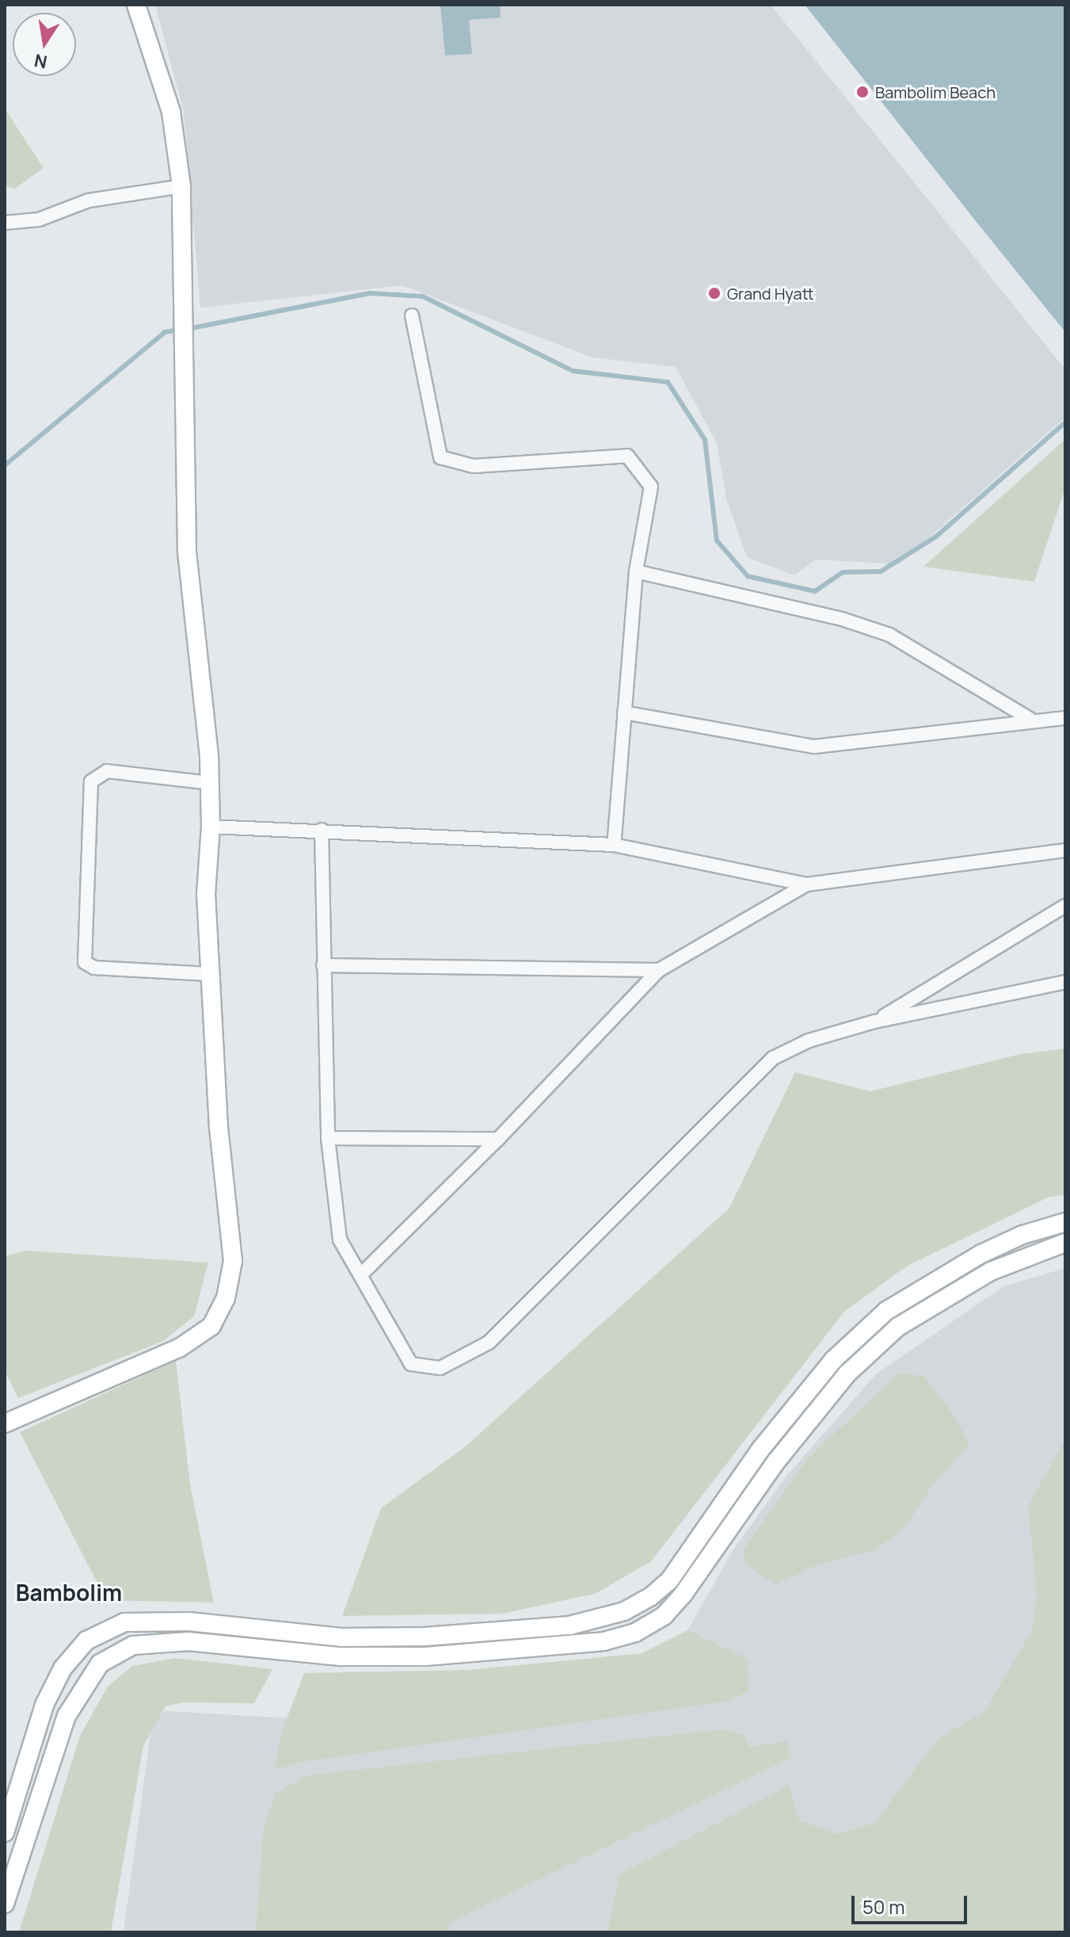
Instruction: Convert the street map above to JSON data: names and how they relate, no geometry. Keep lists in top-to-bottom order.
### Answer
{
  "districts": ["Bambolim"],
  "places": ["Bambolim Beach", "Grand Hyatt"],
  "scale_bar": "50 m",
  "north": "bottom"
}
